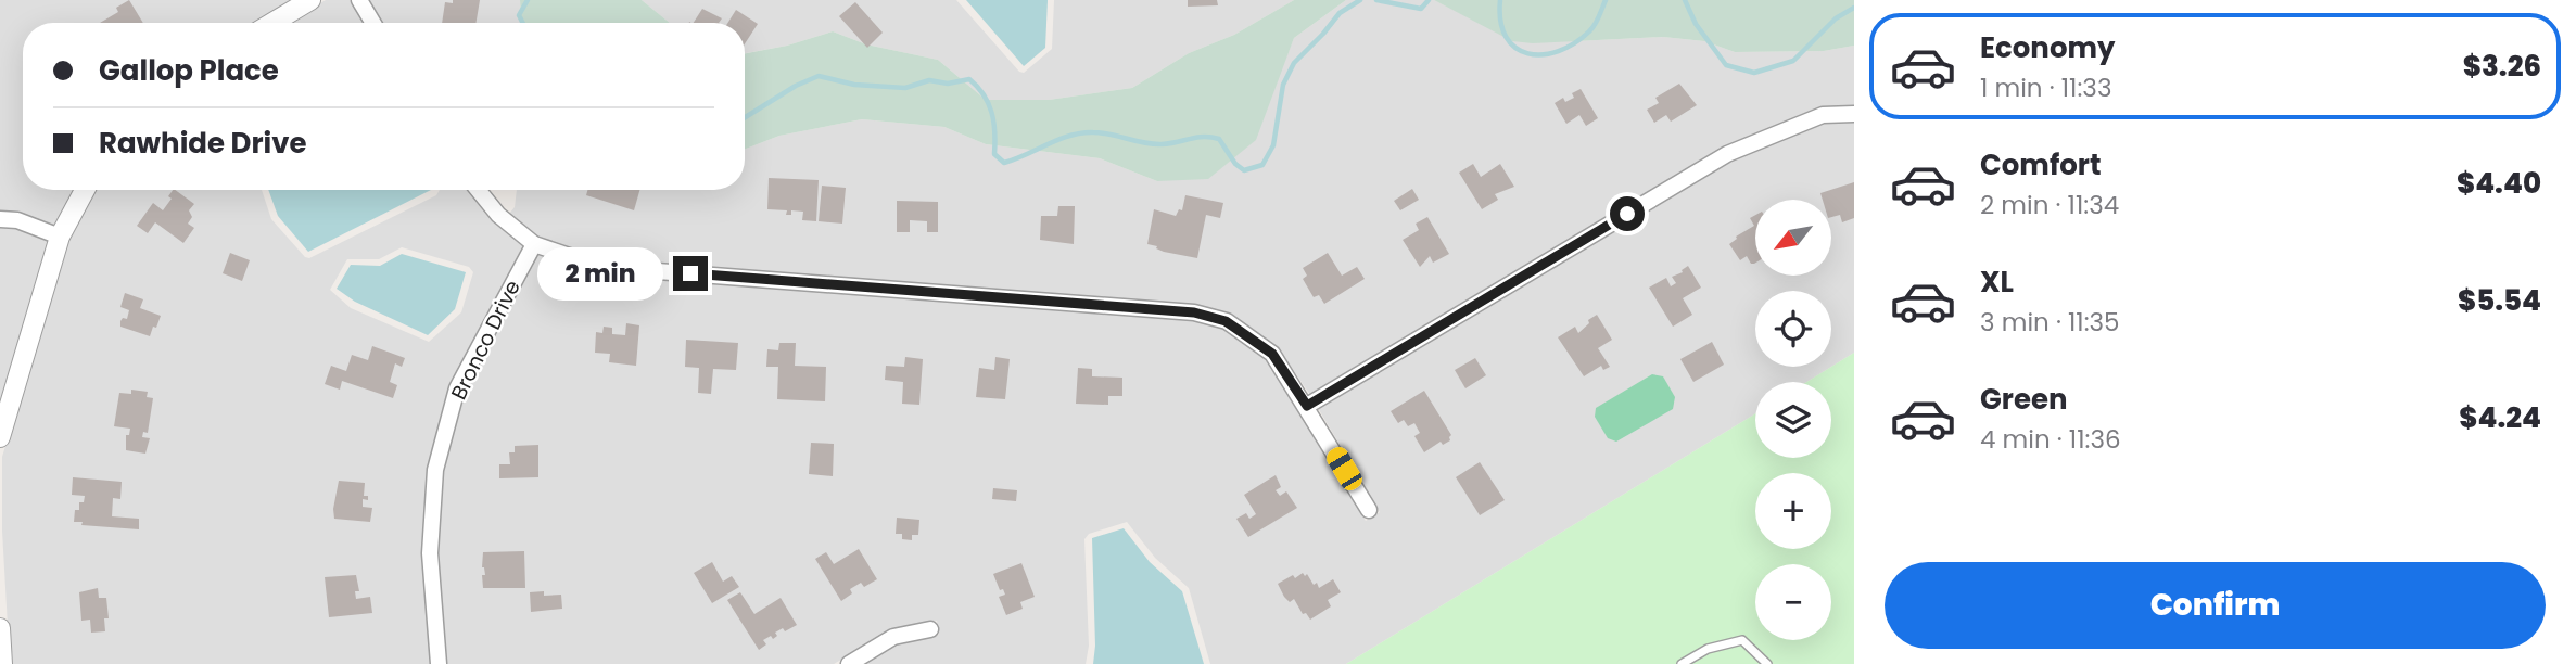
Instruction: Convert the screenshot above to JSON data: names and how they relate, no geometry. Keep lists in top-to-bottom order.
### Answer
{
  "streets": {
    "street": ["Bronco Drive"]
  },
  "north": "bottom left",
  "page": {
    "list": [
      {
        "name": "Economy",
        "note": "1 min · 11:33",
        "value": "$3.26"
      },
      {
        "name": "Comfort",
        "note": "2 min · 11:34",
        "value": "$4.40"
      },
      {
        "name": "XL",
        "note": "3 min · 11:35",
        "value": "$5.54"
      },
      {
        "name": "Green",
        "note": "4 min · 11:36",
        "value": "$4.24"
      }
    ],
    "banner": ["Gallop Place", "Rawhide Drive"],
    "map_buttons": ["+", "−"],
    "bubble": "2 min",
    "buttons": "Confirm"
  }
}
